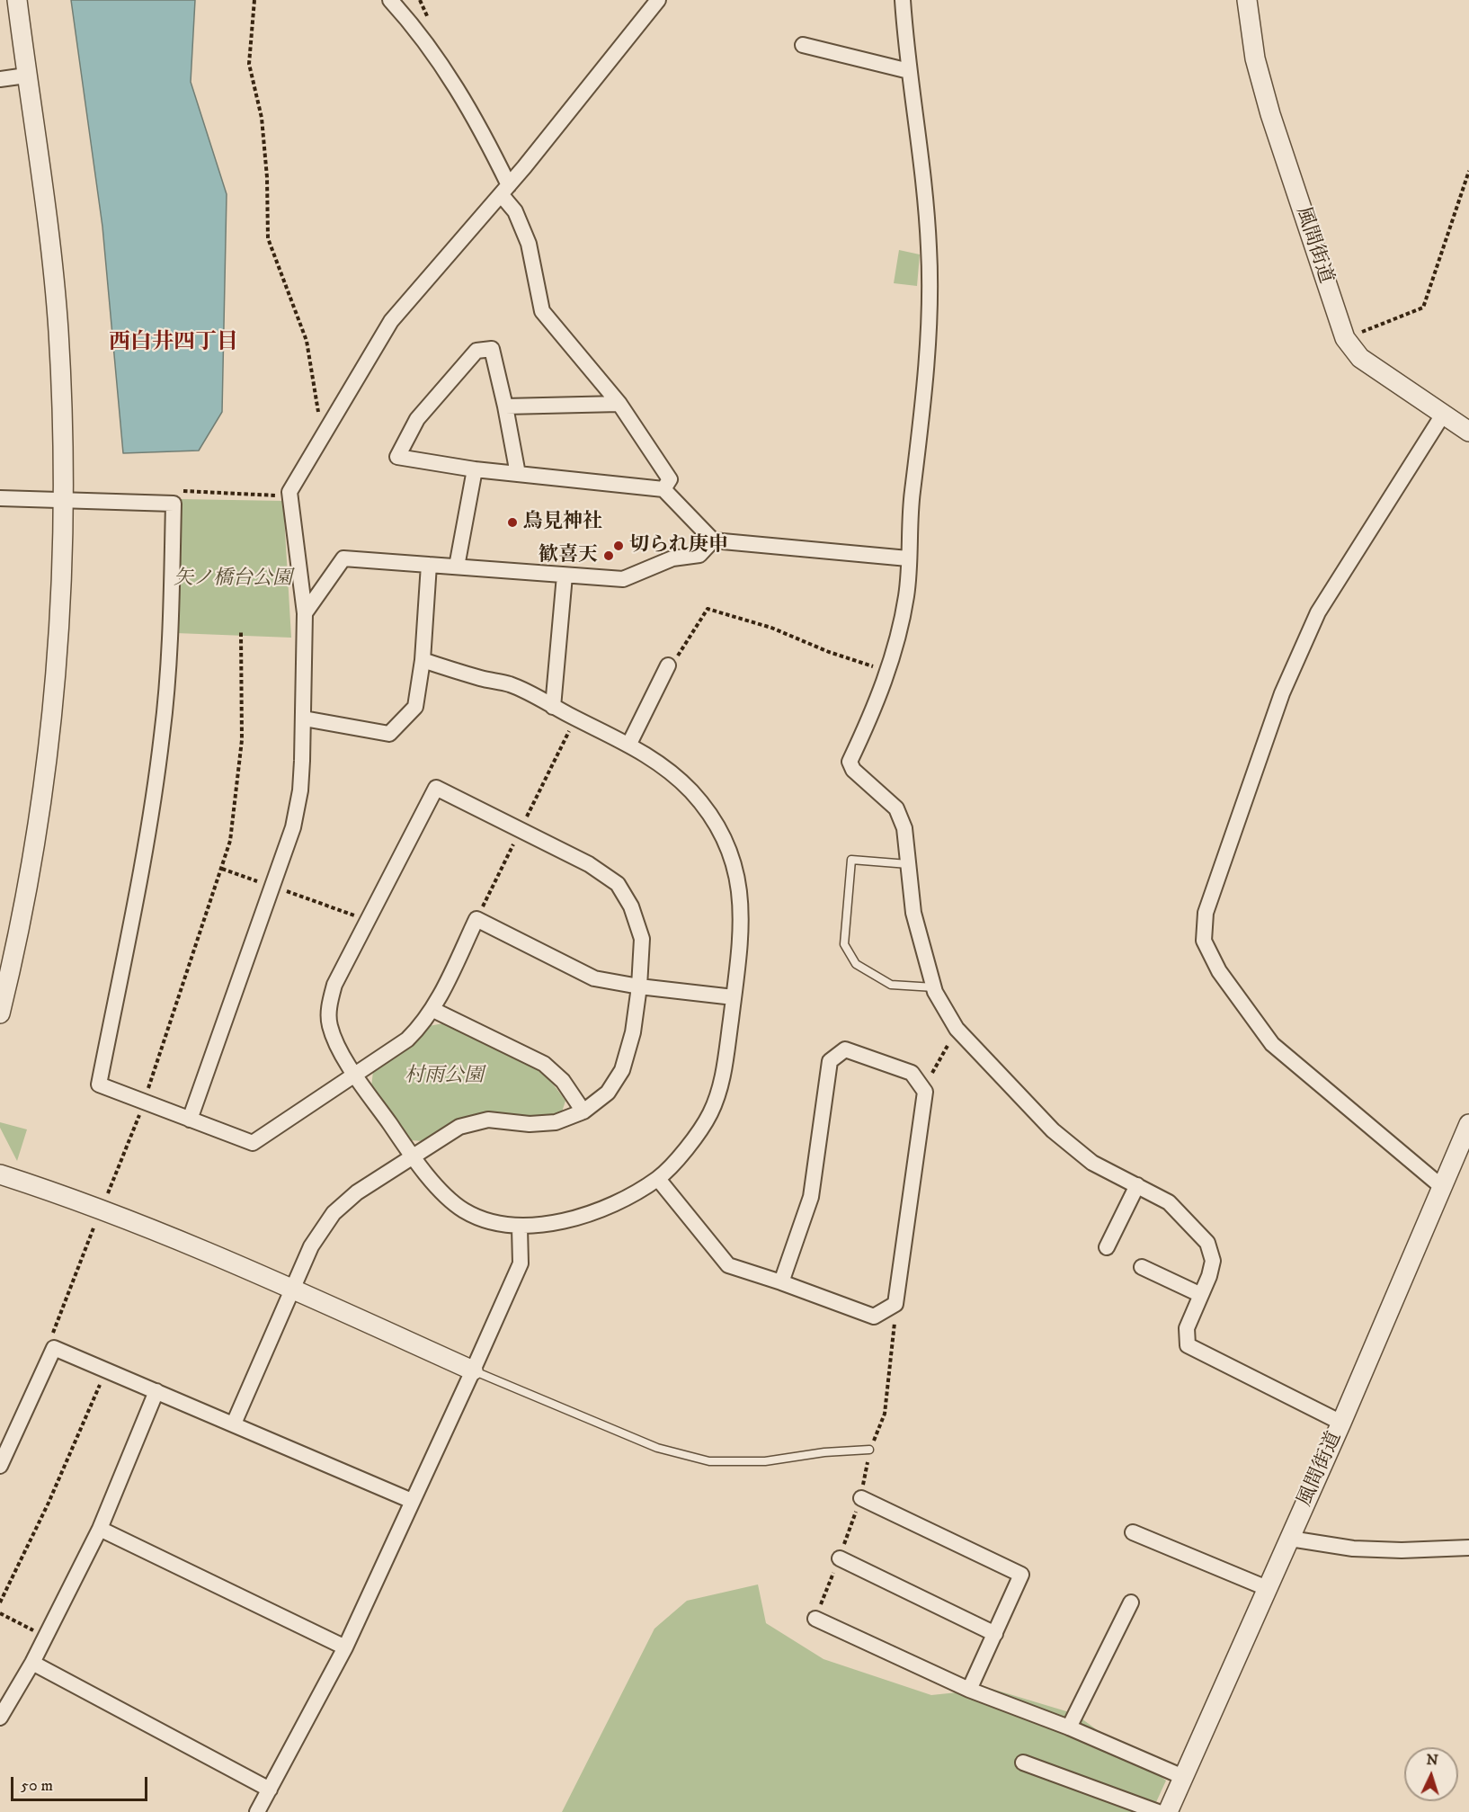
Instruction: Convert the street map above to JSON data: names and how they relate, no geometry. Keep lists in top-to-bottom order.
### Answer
{
  "streets": {
    "street": ["風間街道"]
  },
  "districts": ["西白井四丁目"],
  "parks": ["矢ノ橋台公園", "村雨公園"],
  "places": ["鳥見神社", "切られ庚申", "歓喜天"],
  "scale_bar": "50 m",
  "north": "top"
}
